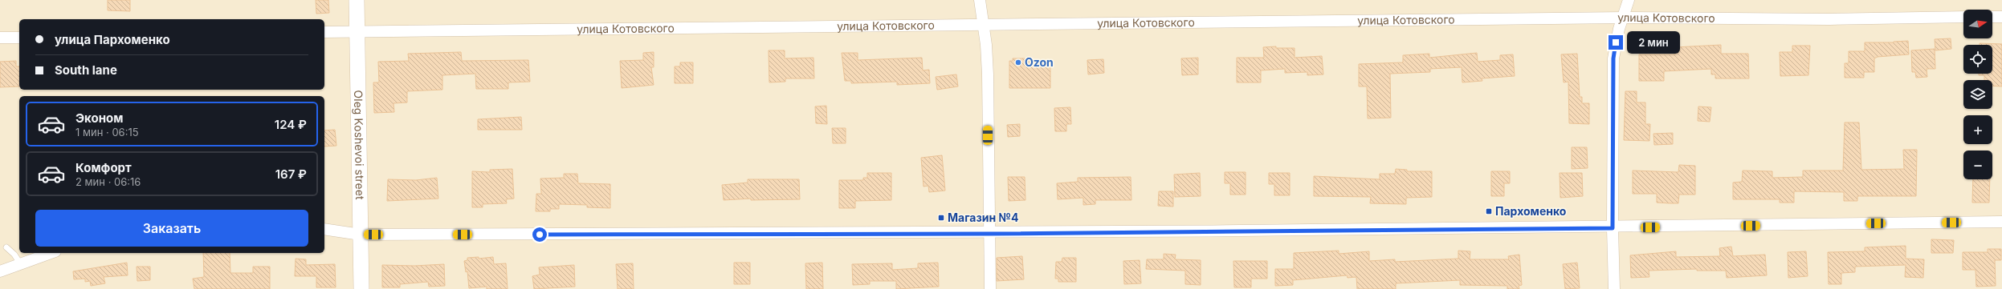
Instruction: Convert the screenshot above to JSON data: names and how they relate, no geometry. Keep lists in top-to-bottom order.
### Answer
{
  "streets": {
    "street": ["улица Котовского", "Oleg Koshevoi street"]
  },
  "crossings": [
    ["улица Котовского", "Oleg Koshevoi street"]
  ],
  "places": {
    "other": ["Ozon"],
    "transit": ["Пархоменко", "Магазин №4"]
  },
  "north": "right",
  "page": {
    "map_buttons": ["+", "−"],
    "banner": ["улица Пархоменко", "South lane"],
    "bubble": "2 мин",
    "list": [
      {
        "name": "Эконом",
        "note": "1 мин · 06:15",
        "value": "124 ₽"
      },
      {
        "name": "Комфорт",
        "note": "2 мин · 06:16",
        "value": "167 ₽"
      }
    ],
    "buttons": "Заказать"
  }
}
